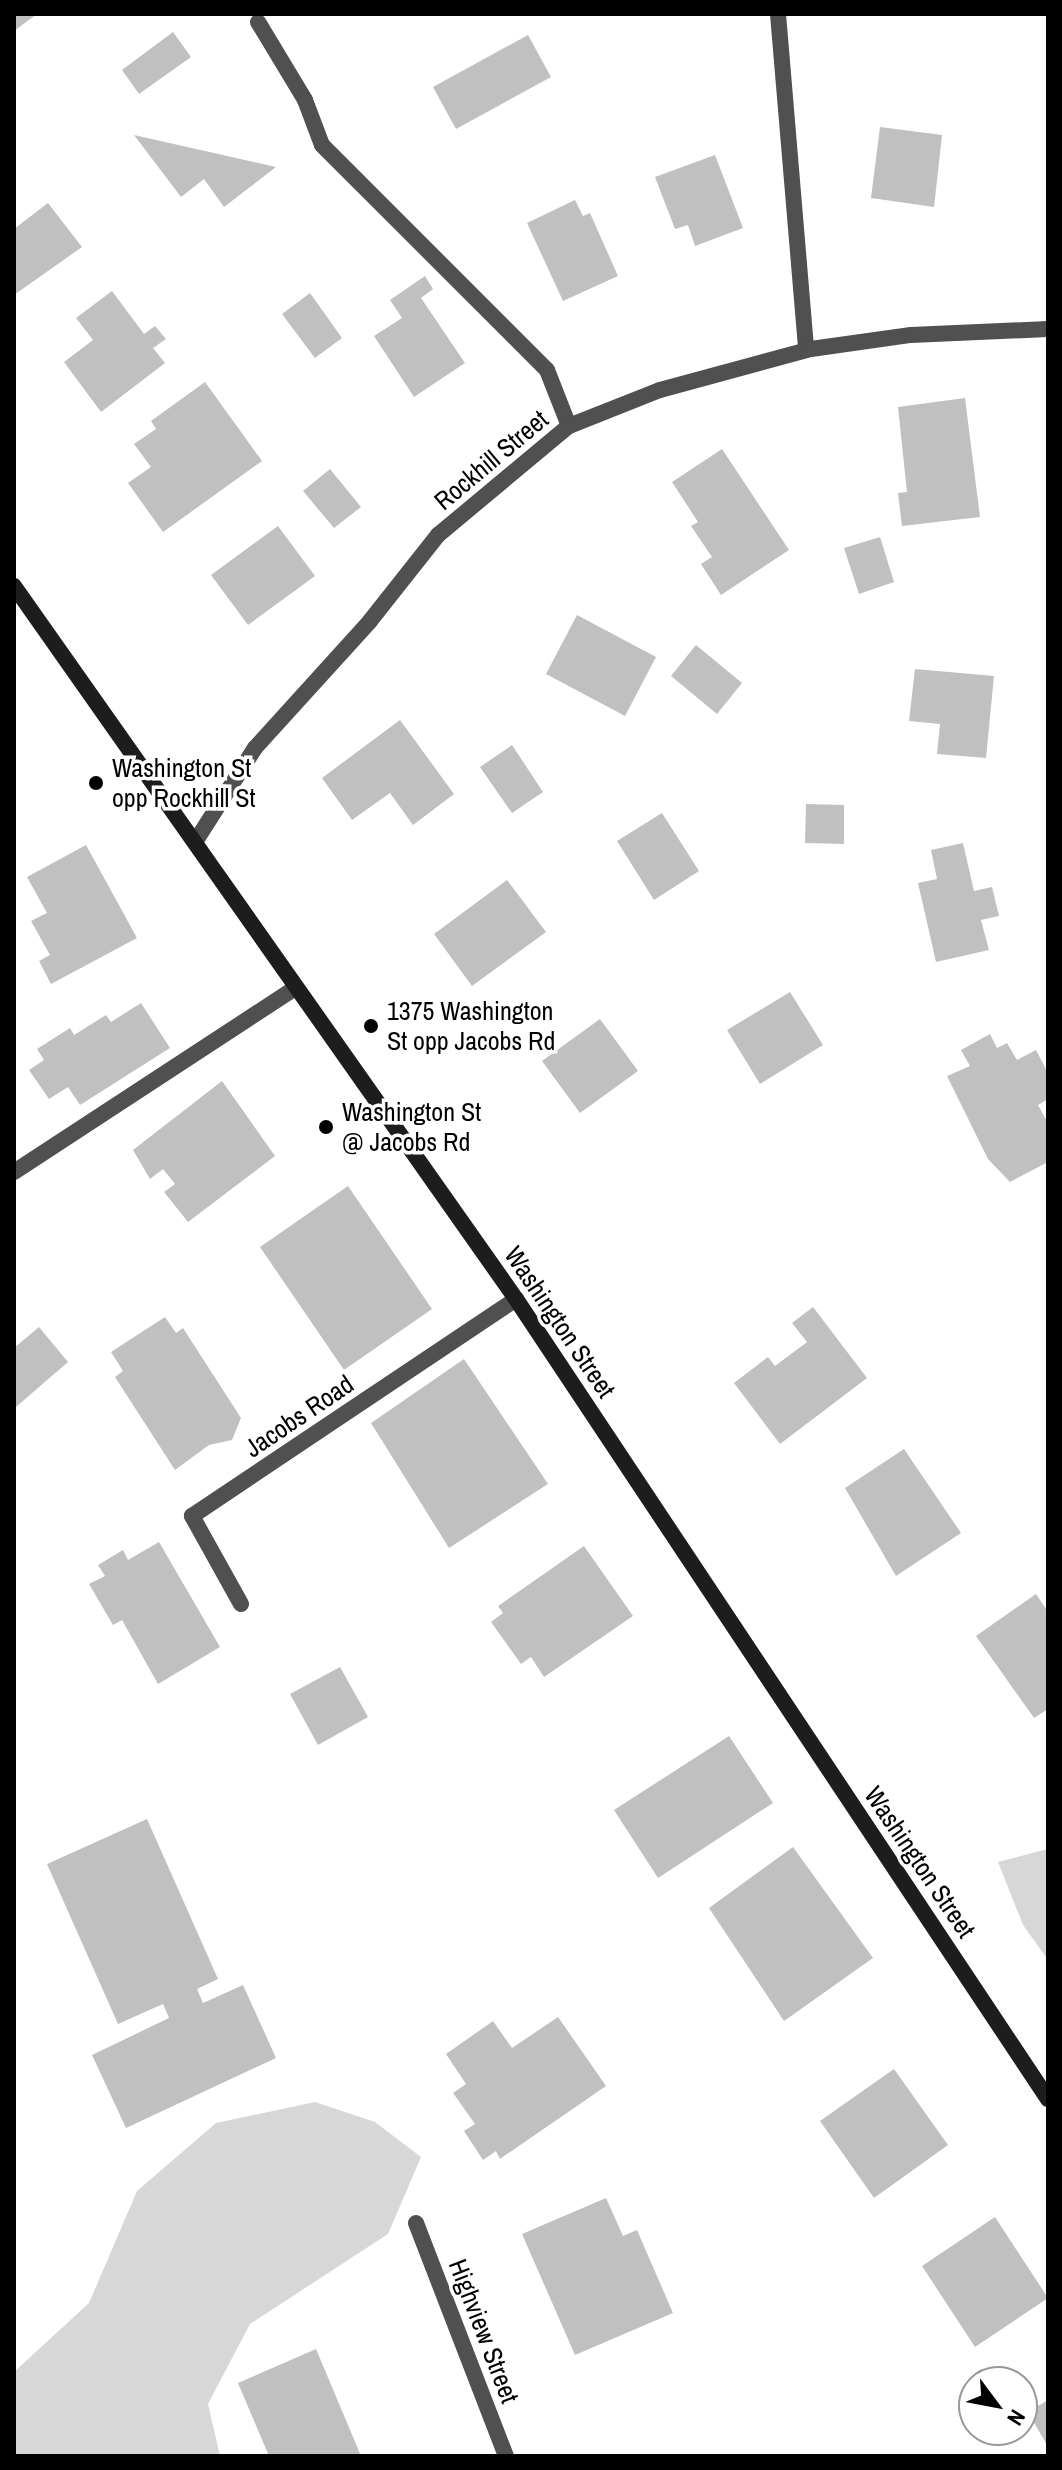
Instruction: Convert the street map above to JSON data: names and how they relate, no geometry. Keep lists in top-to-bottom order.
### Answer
{
  "streets": {
    "main road": ["Washington Street"],
    "street": ["Rockhill Street", "Jacobs Road", "Highview Street"]
  },
  "crossings": [
    ["Rockhill Street", "Washington Street"],
    ["Washington Street", "Jacobs Road"]
  ],
  "places": ["Washington St opp Rockhill St", "1375 Washington St opp Jacobs Rd", "Washington St @ Jacobs Rd"],
  "north": "bottom right"
}
